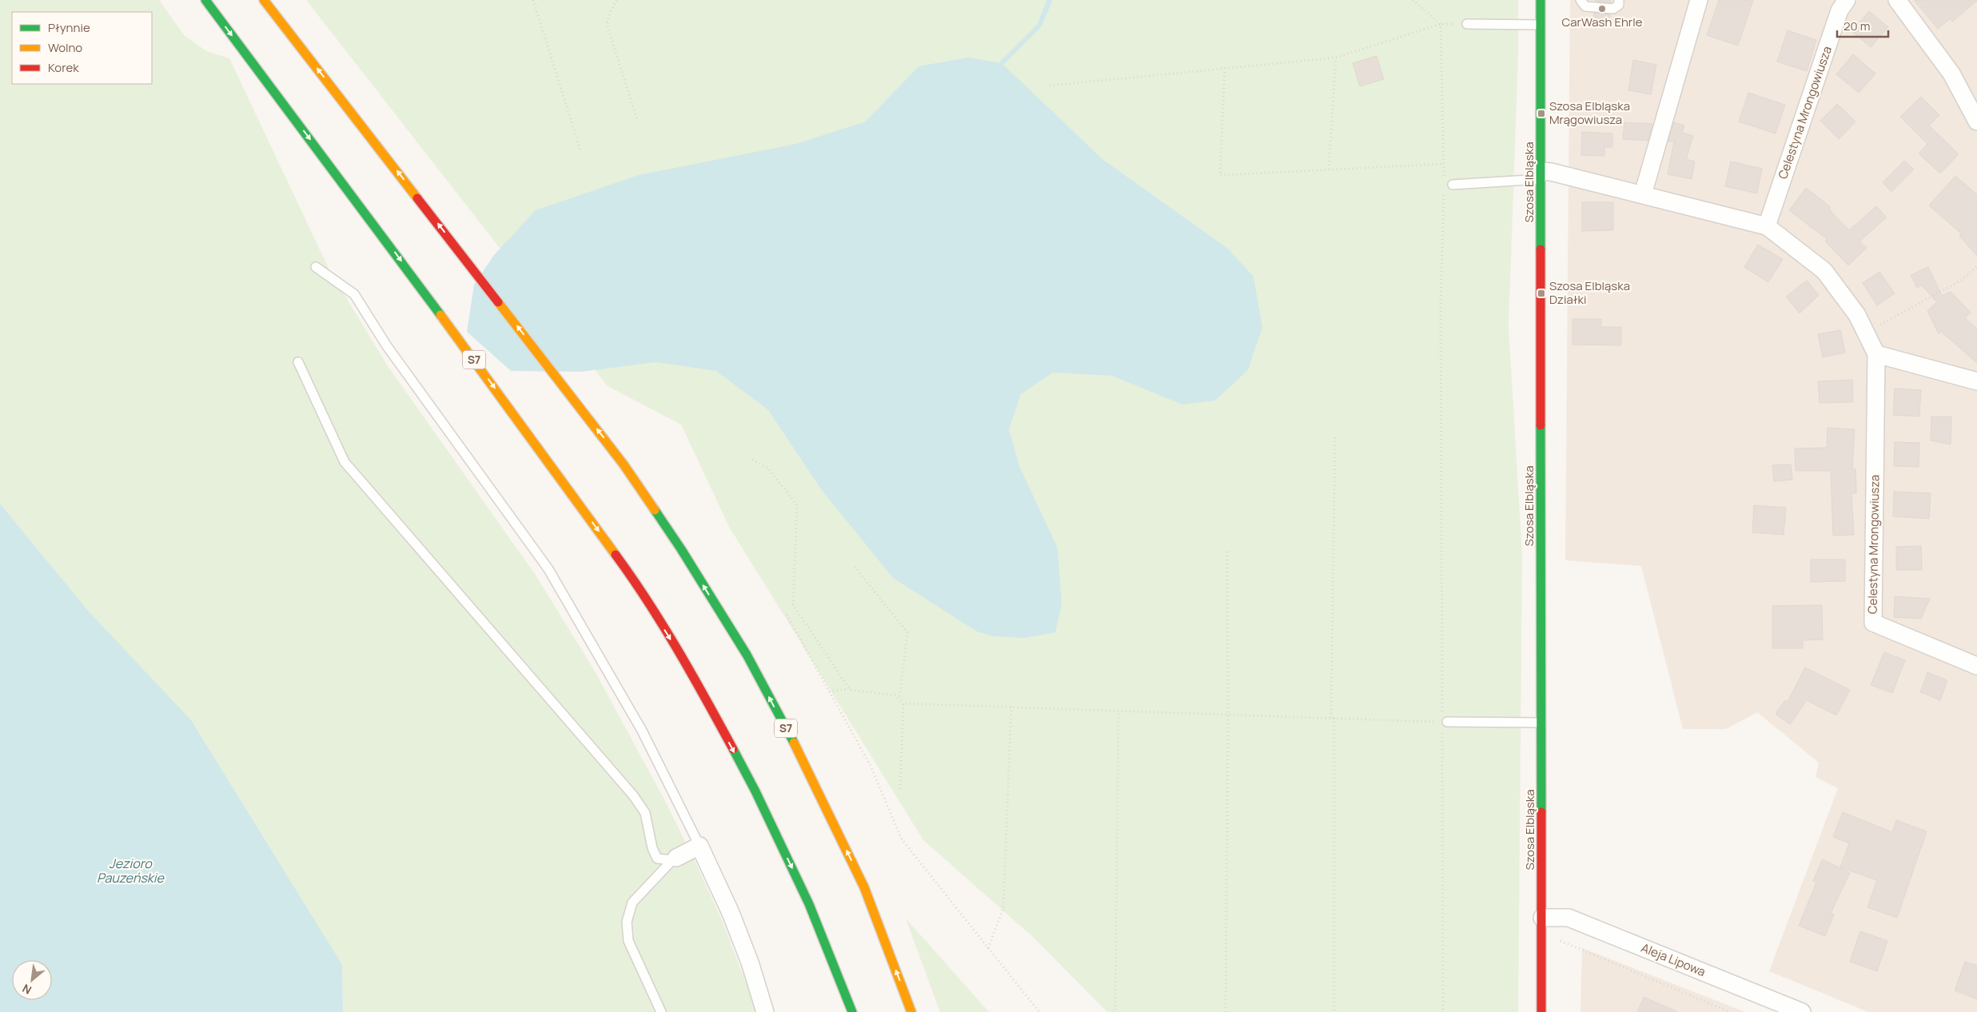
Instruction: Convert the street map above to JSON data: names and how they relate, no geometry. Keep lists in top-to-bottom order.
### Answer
{
  "streets": {
    "main road": ["Szosa Elbląska", "S7"],
    "street": ["Celestyna Mrongowiusza", "Aleja Lipowa"]
  },
  "crossings": [
    ["Celestyna Mrongowiusza", "Szosa Elbląska"],
    ["Szosa Elbląska", "Aleja Lipowa"]
  ],
  "water": ["Jezioro Pauzeńskie"],
  "places": {
    "other": ["CarWash Ehrle"],
    "transit": ["Szosa Elbląska Mrągowiusza", "Szosa Elbląska Działki"]
  },
  "legend": ["Płynnie", "Wolno", "Korek"],
  "scale_bar": "20 m",
  "north": "bottom left"
}
